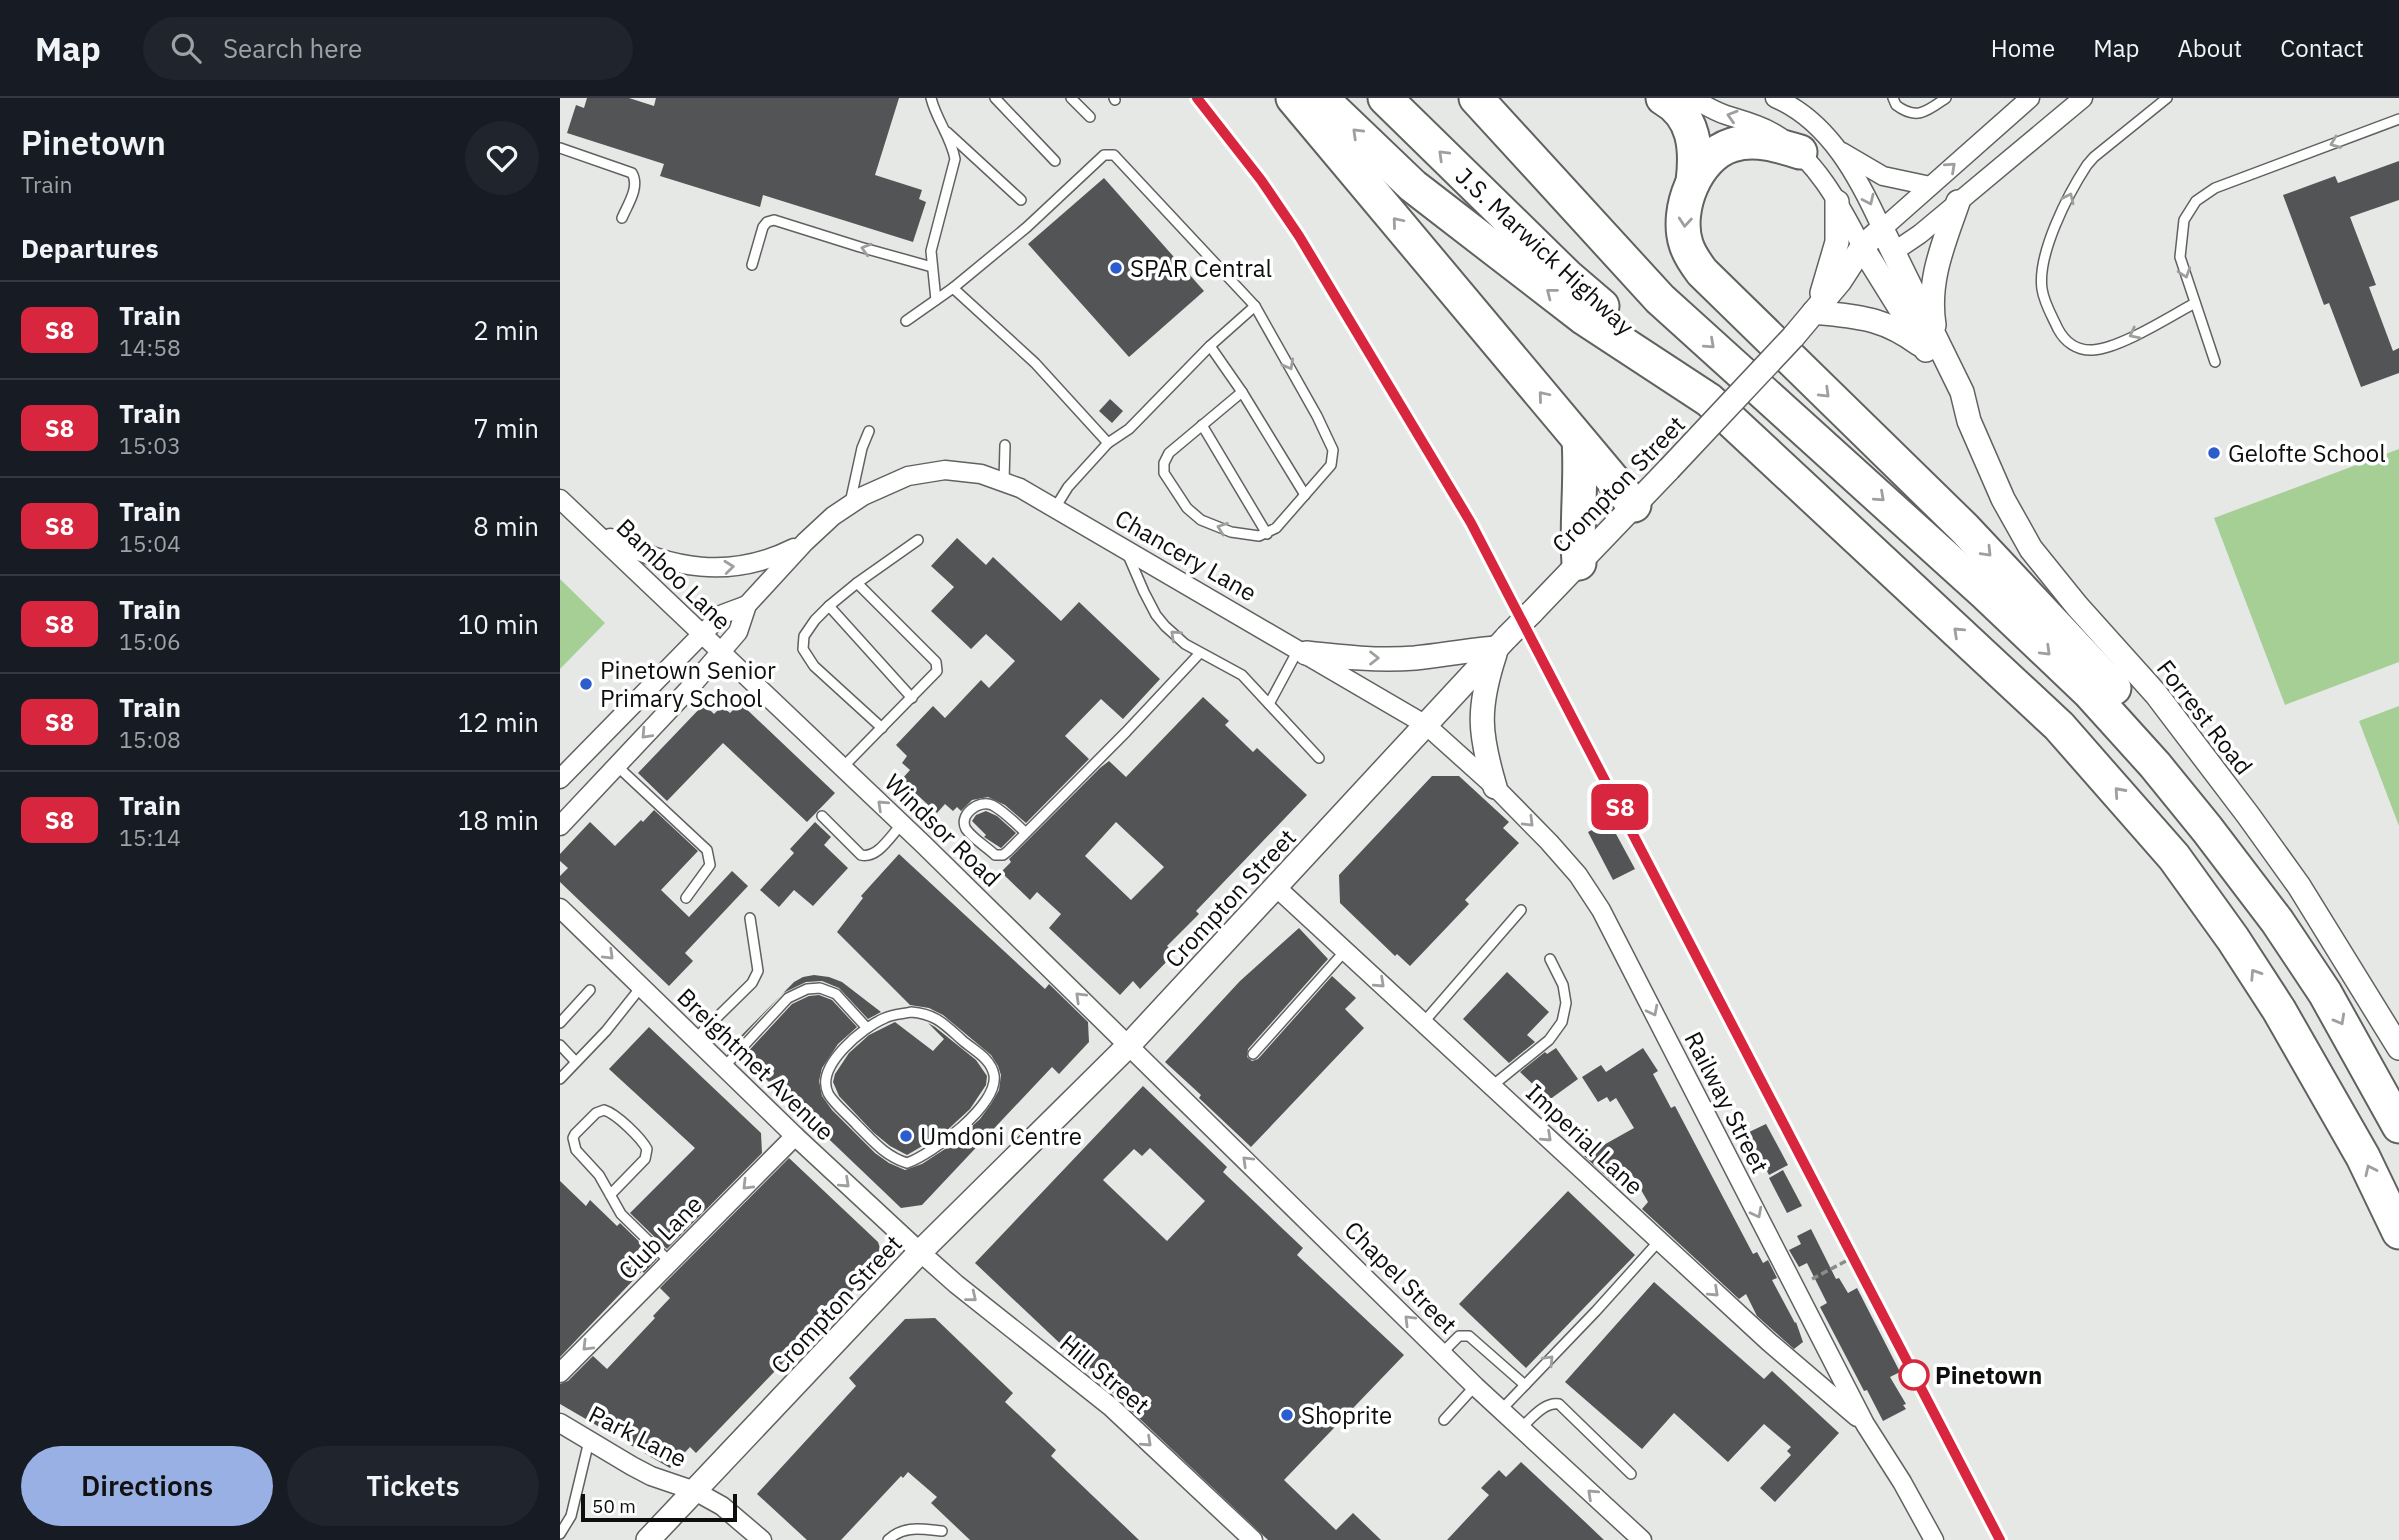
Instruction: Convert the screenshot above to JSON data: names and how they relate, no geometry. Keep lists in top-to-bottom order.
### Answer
{
  "streets": {
    "highway": ["J.S. Marwick Highway"],
    "street": [
      "Crompton Street",
      "Chancery Lane",
      "Bamboo Lane",
      "Forrest Road",
      "Windsor Road",
      "Breightmet Avenue",
      "Railway Street",
      "Imperial Lane",
      "Club Lane",
      "Chapel Street",
      "Hill Street",
      "Park Lane"
    ]
  },
  "crossings": [
    ["Crompton Street", "Chancery Lane"],
    ["Crompton Street", "Forrest Road"],
    ["Crompton Street", "Windsor Road"],
    ["Crompton Street", "Breightmet Avenue"],
    ["Crompton Street", "Railway Street"],
    ["Crompton Street", "Imperial Lane"],
    ["Crompton Street", "Chapel Street"],
    ["Crompton Street", "Hill Street"],
    ["Crompton Street", "Park Lane"],
    ["Chancery Lane", "Railway Street"],
    ["Bamboo Lane", "Windsor Road"],
    ["Windsor Road", "Chapel Street"],
    ["Breightmet Avenue", "Club Lane"],
    ["Breightmet Avenue", "Hill Street"],
    ["Railway Street", "Imperial Lane"]
  ],
  "one_way": [
    "Bamboo Lane",
    "Windsor Road",
    "Breightmet Avenue",
    "Railway Street",
    "Imperial Lane",
    "Club Lane",
    "Chapel Street",
    "Hill Street"
  ],
  "places": [
    "SPAR Central",
    "Gelofte School",
    "Pinetown Senior Primary School",
    "Umdoni Centre",
    "Pinetown",
    "Shoprite"
  ],
  "scale_bar": "50 m",
  "page": {
    "header": "Map",
    "search": "Search here",
    "nav": [
      "Home",
      "Map",
      "About",
      "Contact"
    ],
    "heading": [
      ["Pinetown", "Train"],
      "Departures"
    ],
    "on_map": "S8",
    "list": [
      {
        "mark": "S8",
        "name": "Train",
        "note": "14:58",
        "value": "2 min"
      },
      {
        "mark": "S8",
        "name": "Train",
        "note": "15:03",
        "value": "7 min"
      },
      {
        "mark": "S8",
        "name": "Train",
        "note": "15:04",
        "value": "8 min"
      },
      {
        "mark": "S8",
        "name": "Train",
        "note": "15:06",
        "value": "10 min"
      },
      {
        "mark": "S8",
        "name": "Train",
        "note": "15:08",
        "value": "12 min"
      },
      {
        "mark": "S8",
        "name": "Train",
        "note": "15:14",
        "value": "18 min"
      }
    ],
    "buttons": ["Directions", "Tickets"],
    "scale": "50 m"
  }
}
